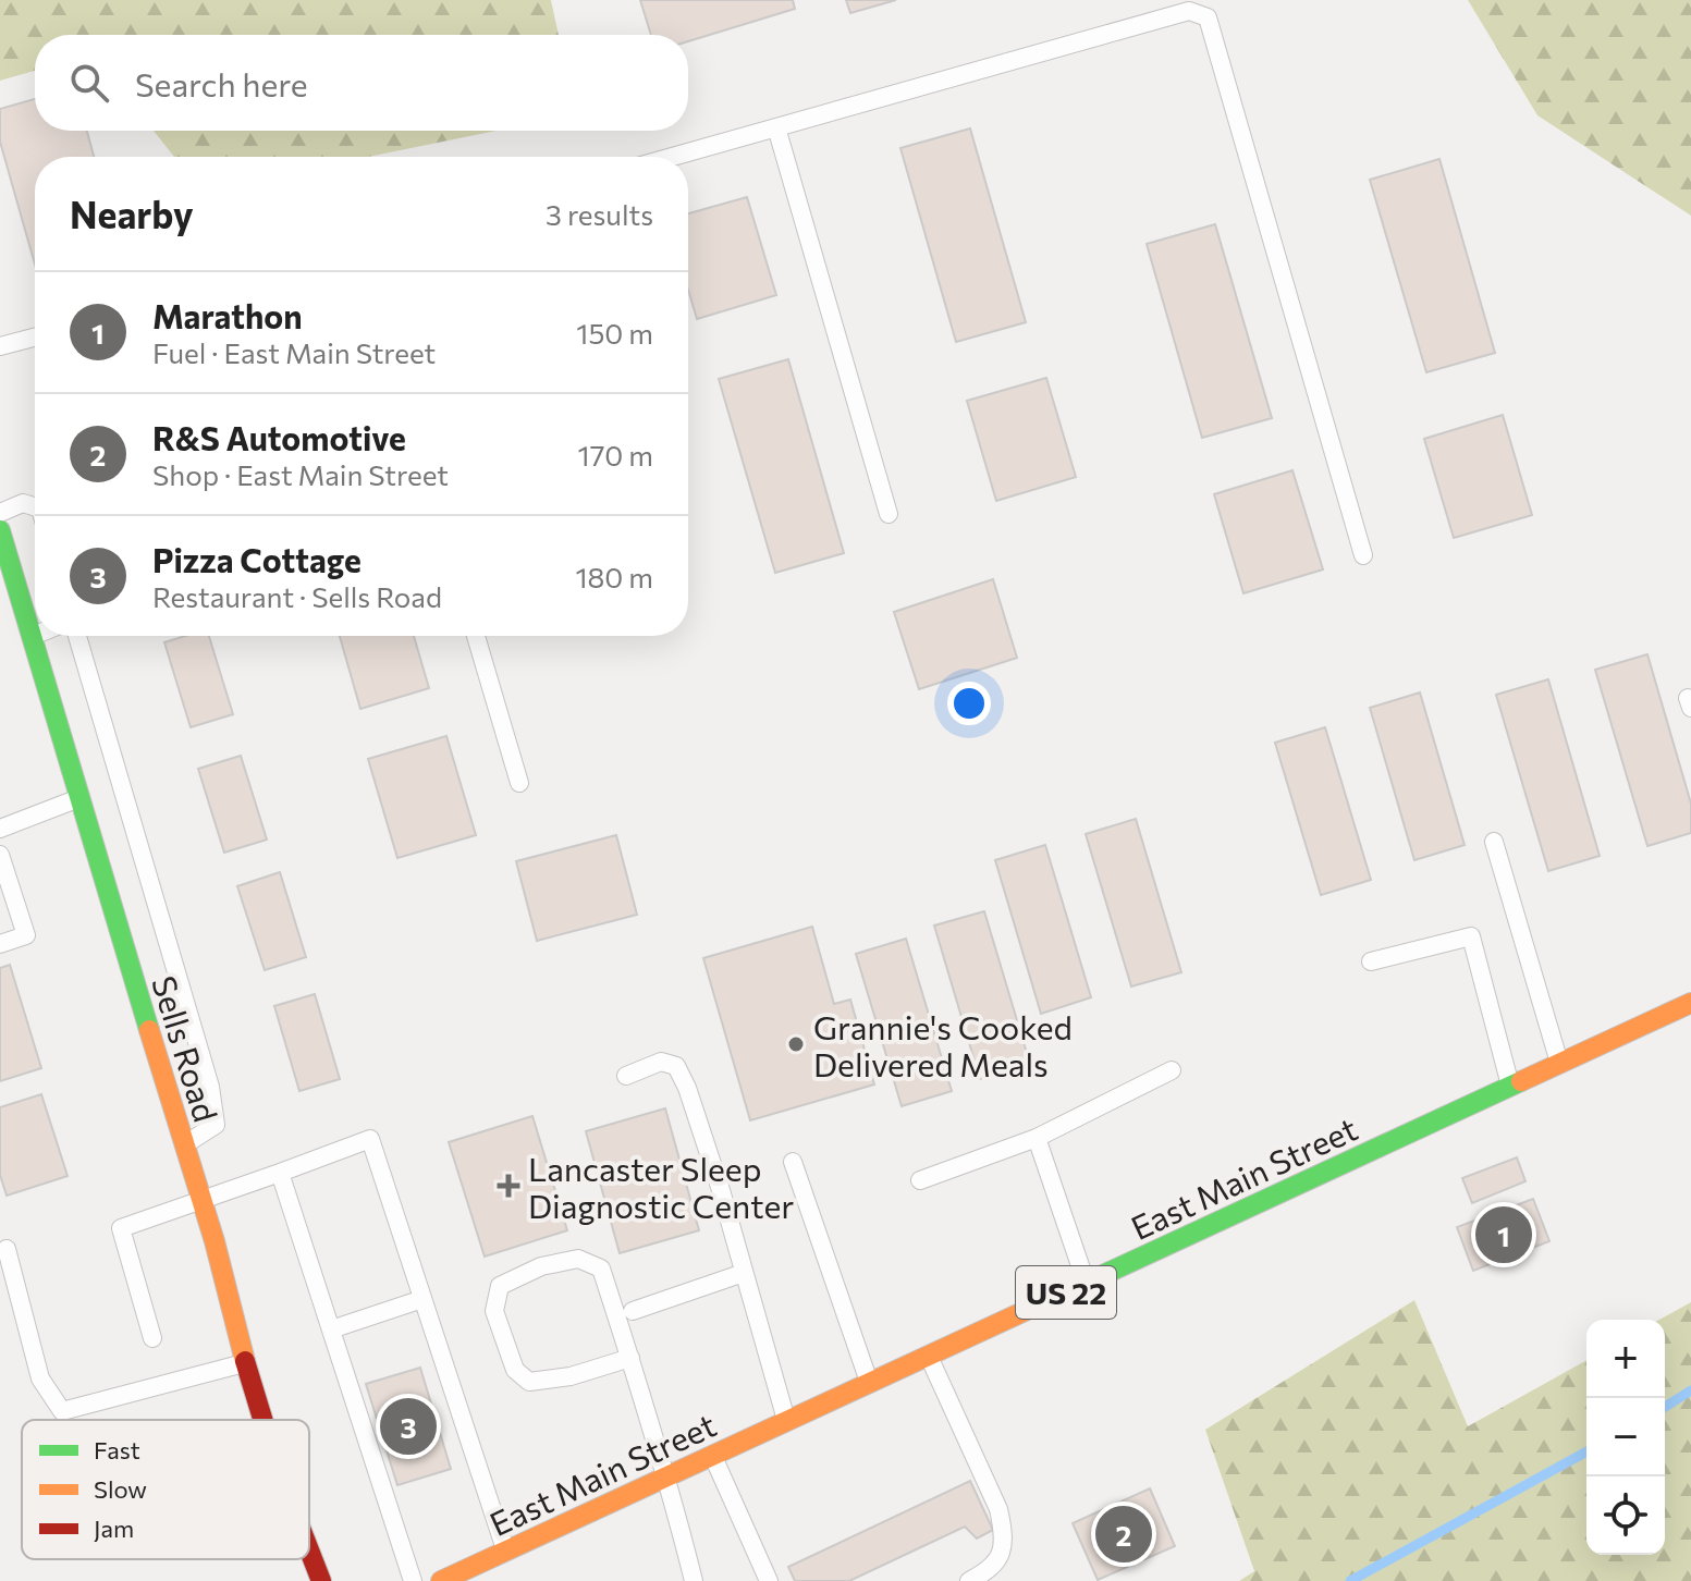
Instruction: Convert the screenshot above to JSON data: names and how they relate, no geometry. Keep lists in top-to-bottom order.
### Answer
{
  "streets": {
    "main road": ["Sells Road", "East Main Street", "US 22"]
  },
  "places": {
    "other": ["Grannie's Cooked Delivered Meals"],
    "health": ["Lancaster Sleep Diagnostic Center"]
  },
  "legend": ["Fast", "Slow", "Jam"],
  "page": {
    "search": "Search here",
    "heading": ["Nearby", "3 results"],
    "list": [
      {
        "mark": "1",
        "name": "Marathon",
        "note": "Fuel · East Main Street",
        "value": "150 m"
      },
      {
        "mark": "2",
        "name": "R&S Automotive",
        "note": "Shop · East Main Street",
        "value": "170 m"
      },
      {
        "mark": "3",
        "name": "Pizza Cottage",
        "note": "Restaurant · Sells Road",
        "value": "180 m"
      }
    ],
    "pins": ["1", "3", "2"],
    "map_buttons": ["+", "−"]
  }
}
